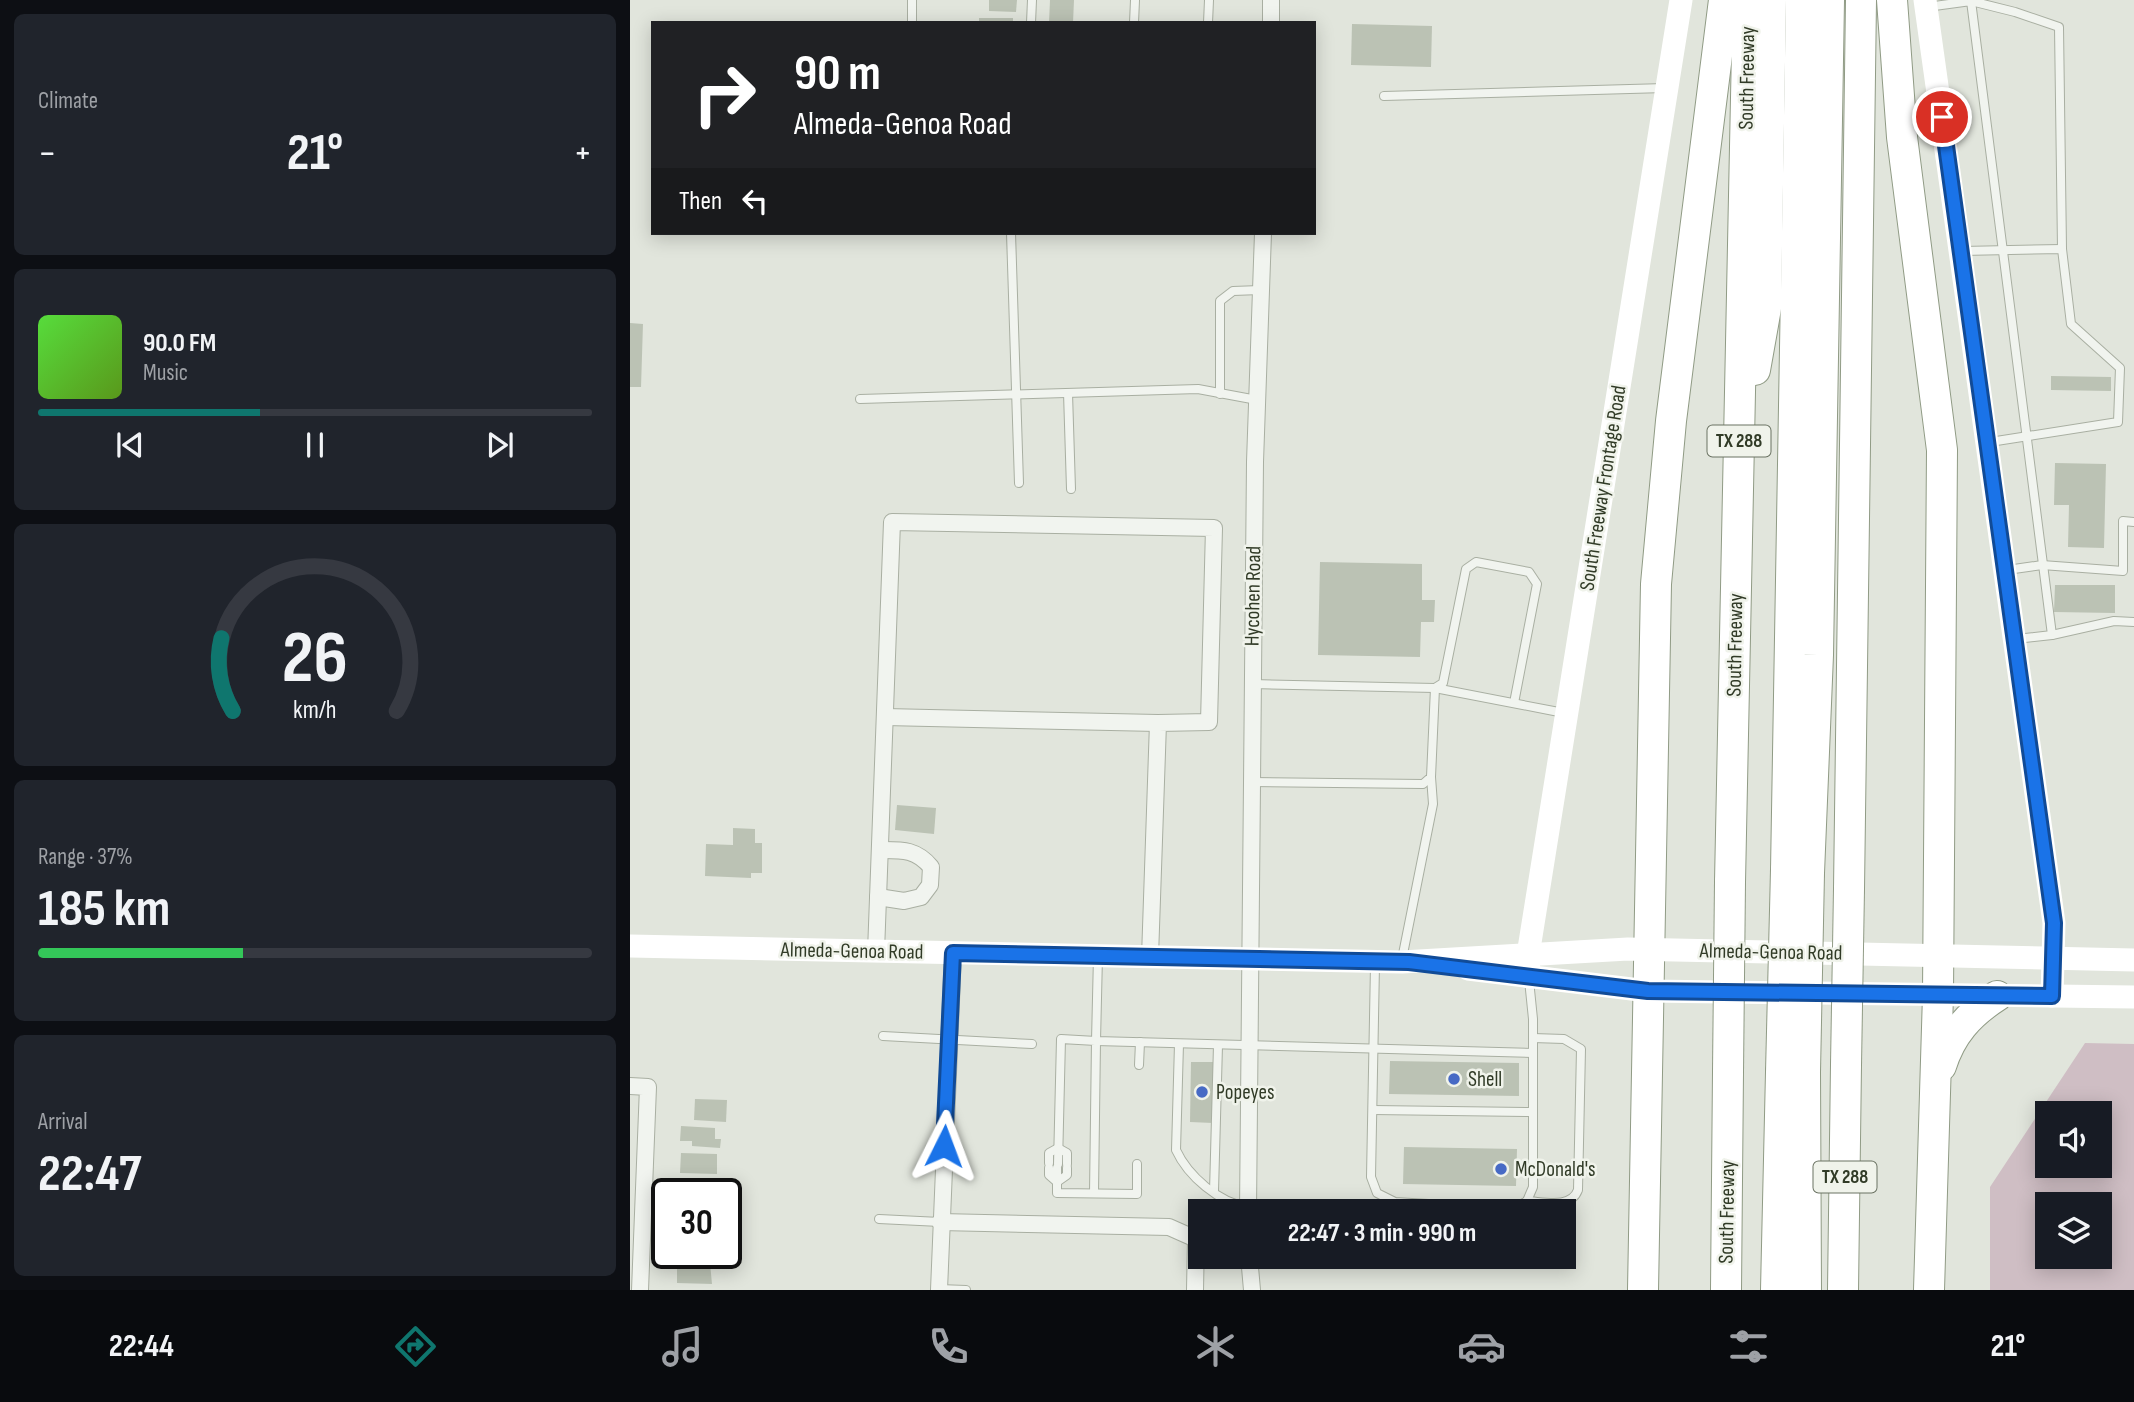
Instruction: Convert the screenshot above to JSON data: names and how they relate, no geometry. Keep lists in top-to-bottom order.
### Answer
{
  "streets": {
    "highway": ["South Freeway", "TX 288"],
    "main road": ["South Freeway Frontage Road", "Almeda-Genoa Road"],
    "street": ["Hycohen Road"]
  },
  "crossings": [
    ["South Freeway Frontage Road", "Almeda-Genoa Road"],
    ["Hycohen Road", "Almeda-Genoa Road"]
  ],
  "places": ["Shell", "Popeyes", "McDonald's"],
  "page": {
    "tile": [
      "Climate",
      ["Range · 37%", "185 km"],
      ["Arrival", "22:47"]
    ],
    "turn": ["90 m", "Almeda-Genoa Road"],
    "heat": ["−", "21°", "+"],
    "then": "Then",
    "song": ["90.0 FM", "Music"],
    "limit": "30",
    "trip": "22:47 · 3 min · 990 m",
    "tabs": ["22:44", "21°"],
    "gauge": ["26", "km/h"]
  }
}
